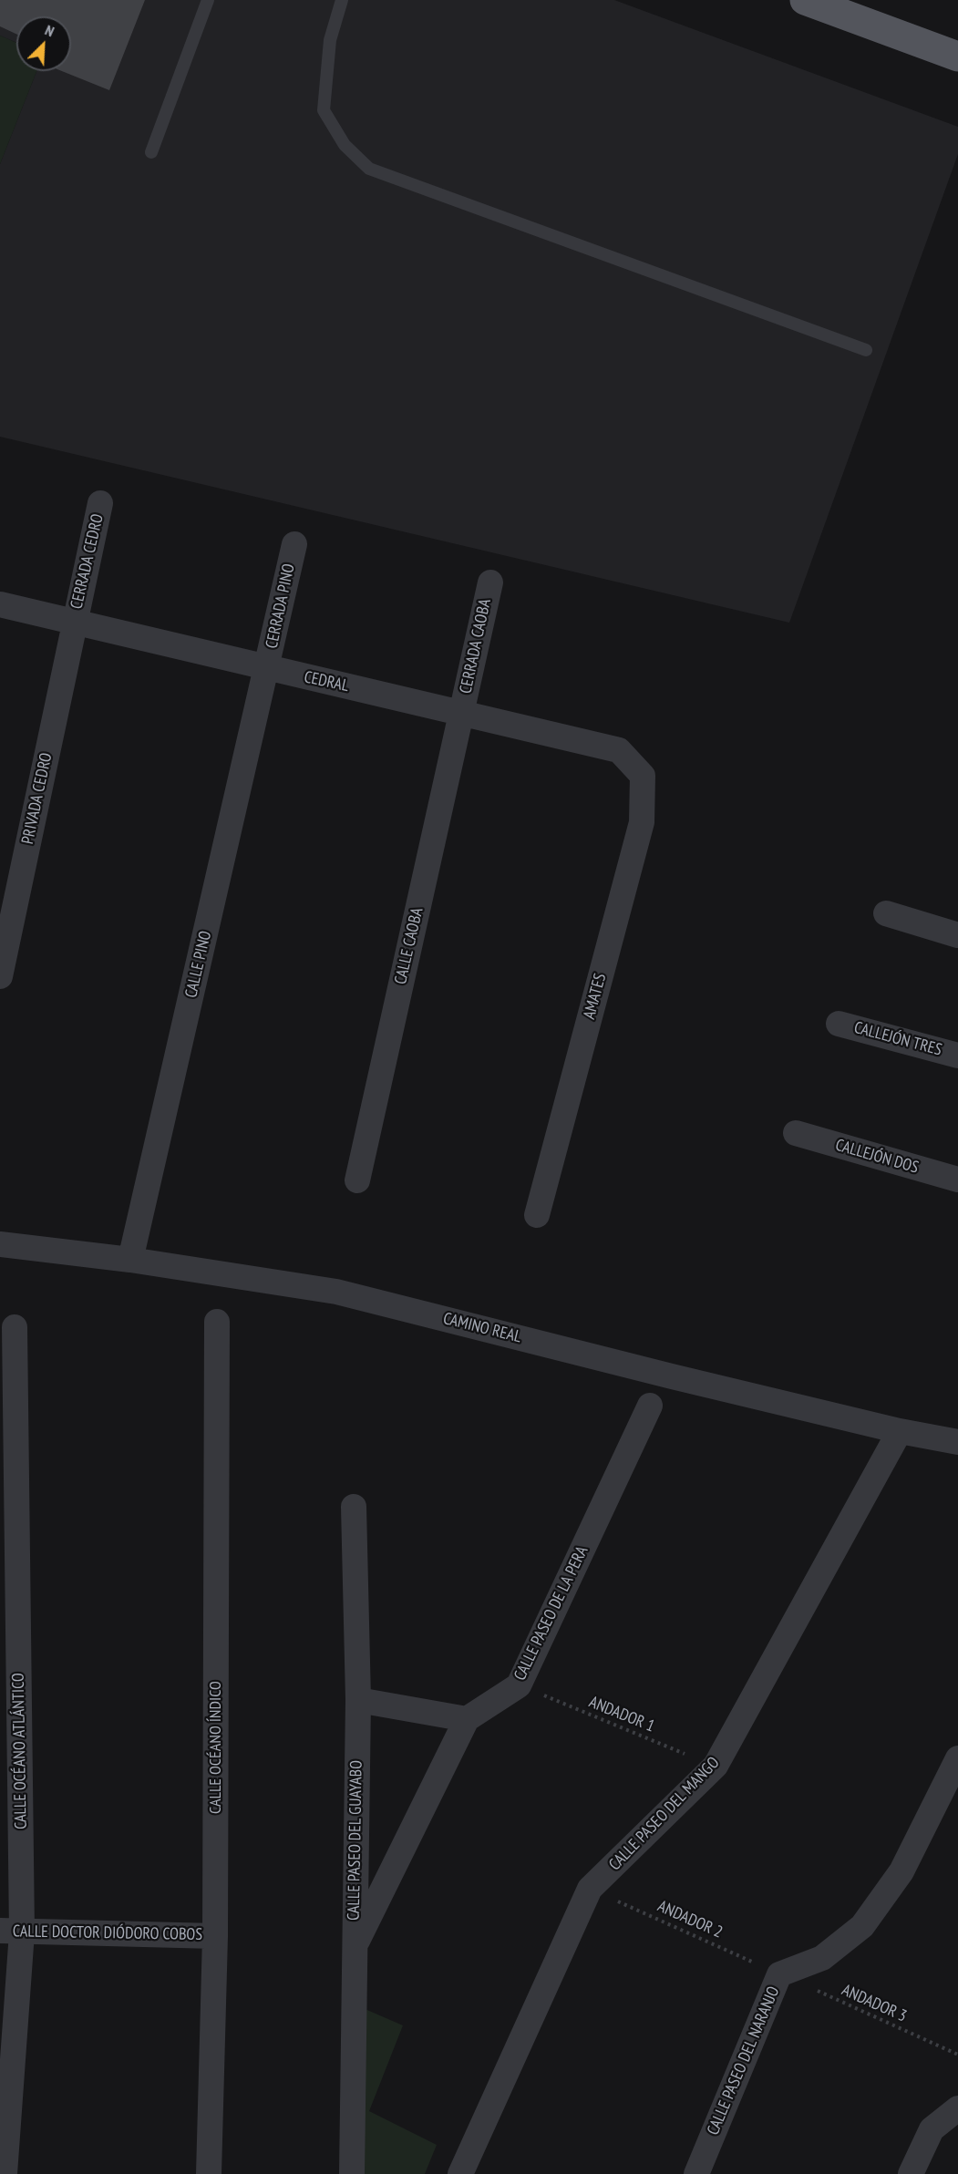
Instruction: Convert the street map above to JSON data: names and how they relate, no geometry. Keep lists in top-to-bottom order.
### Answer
{
  "streets": {
    "street": [
      "CERRADA CEDRO",
      "CERRADA PINO",
      "CERRADA CAOBA",
      "CEDRAL",
      "PRIVADA CEDRO",
      "CALLE CAOBA",
      "CALLE PINO",
      "AMATES",
      "CALLEJÓN TRES",
      "CALLEJÓN DOS",
      "CAMINO REAL",
      "CALLE PASEO DE LA PERA",
      "CALLE OCÉANO ÍNDICO",
      "CALLE OCÉANO ATLÁNTICO",
      "CALLE PASEO DEL MANGO",
      "CALLE PASEO DEL GUAYABO",
      "CALLE DOCTOR DIÓDORO COBOS",
      "CALLE PASEO DEL NARANJO"
    ],
    "path": ["ANDADOR 1", "ANDADOR 2", "ANDADOR 3"]
  },
  "crossings": [
    ["CERRADA CEDRO", "CEDRAL"],
    ["CERRADA CEDRO", "PRIVADA CEDRO"],
    ["CERRADA PINO", "CEDRAL"],
    ["CERRADA PINO", "CALLE PINO"],
    ["CERRADA CAOBA", "CEDRAL"],
    ["CERRADA CAOBA", "CALLE CAOBA"],
    ["CEDRAL", "PRIVADA CEDRO"],
    ["CEDRAL", "CALLE CAOBA"],
    ["CEDRAL", "CALLE PINO"],
    ["CEDRAL", "AMATES"],
    ["CALLE PINO", "CAMINO REAL"],
    ["CAMINO REAL", "CALLE PASEO DEL MANGO"],
    ["CALLE PASEO DE LA PERA", "ANDADOR 1"],
    ["ANDADOR 1", "CALLE PASEO DEL MANGO"],
    ["CALLE OCÉANO ÍNDICO", "CALLE DOCTOR DIÓDORO COBOS"],
    ["CALLE OCÉANO ATLÁNTICO", "CALLE DOCTOR DIÓDORO COBOS"],
    ["CALLE PASEO DEL MANGO", "ANDADOR 2"],
    ["ANDADOR 2", "ANDADOR 3"],
    ["ANDADOR 2", "CALLE PASEO DEL NARANJO"],
    ["ANDADOR 3", "CALLE PASEO DEL NARANJO"]
  ],
  "north": "top right"
}
